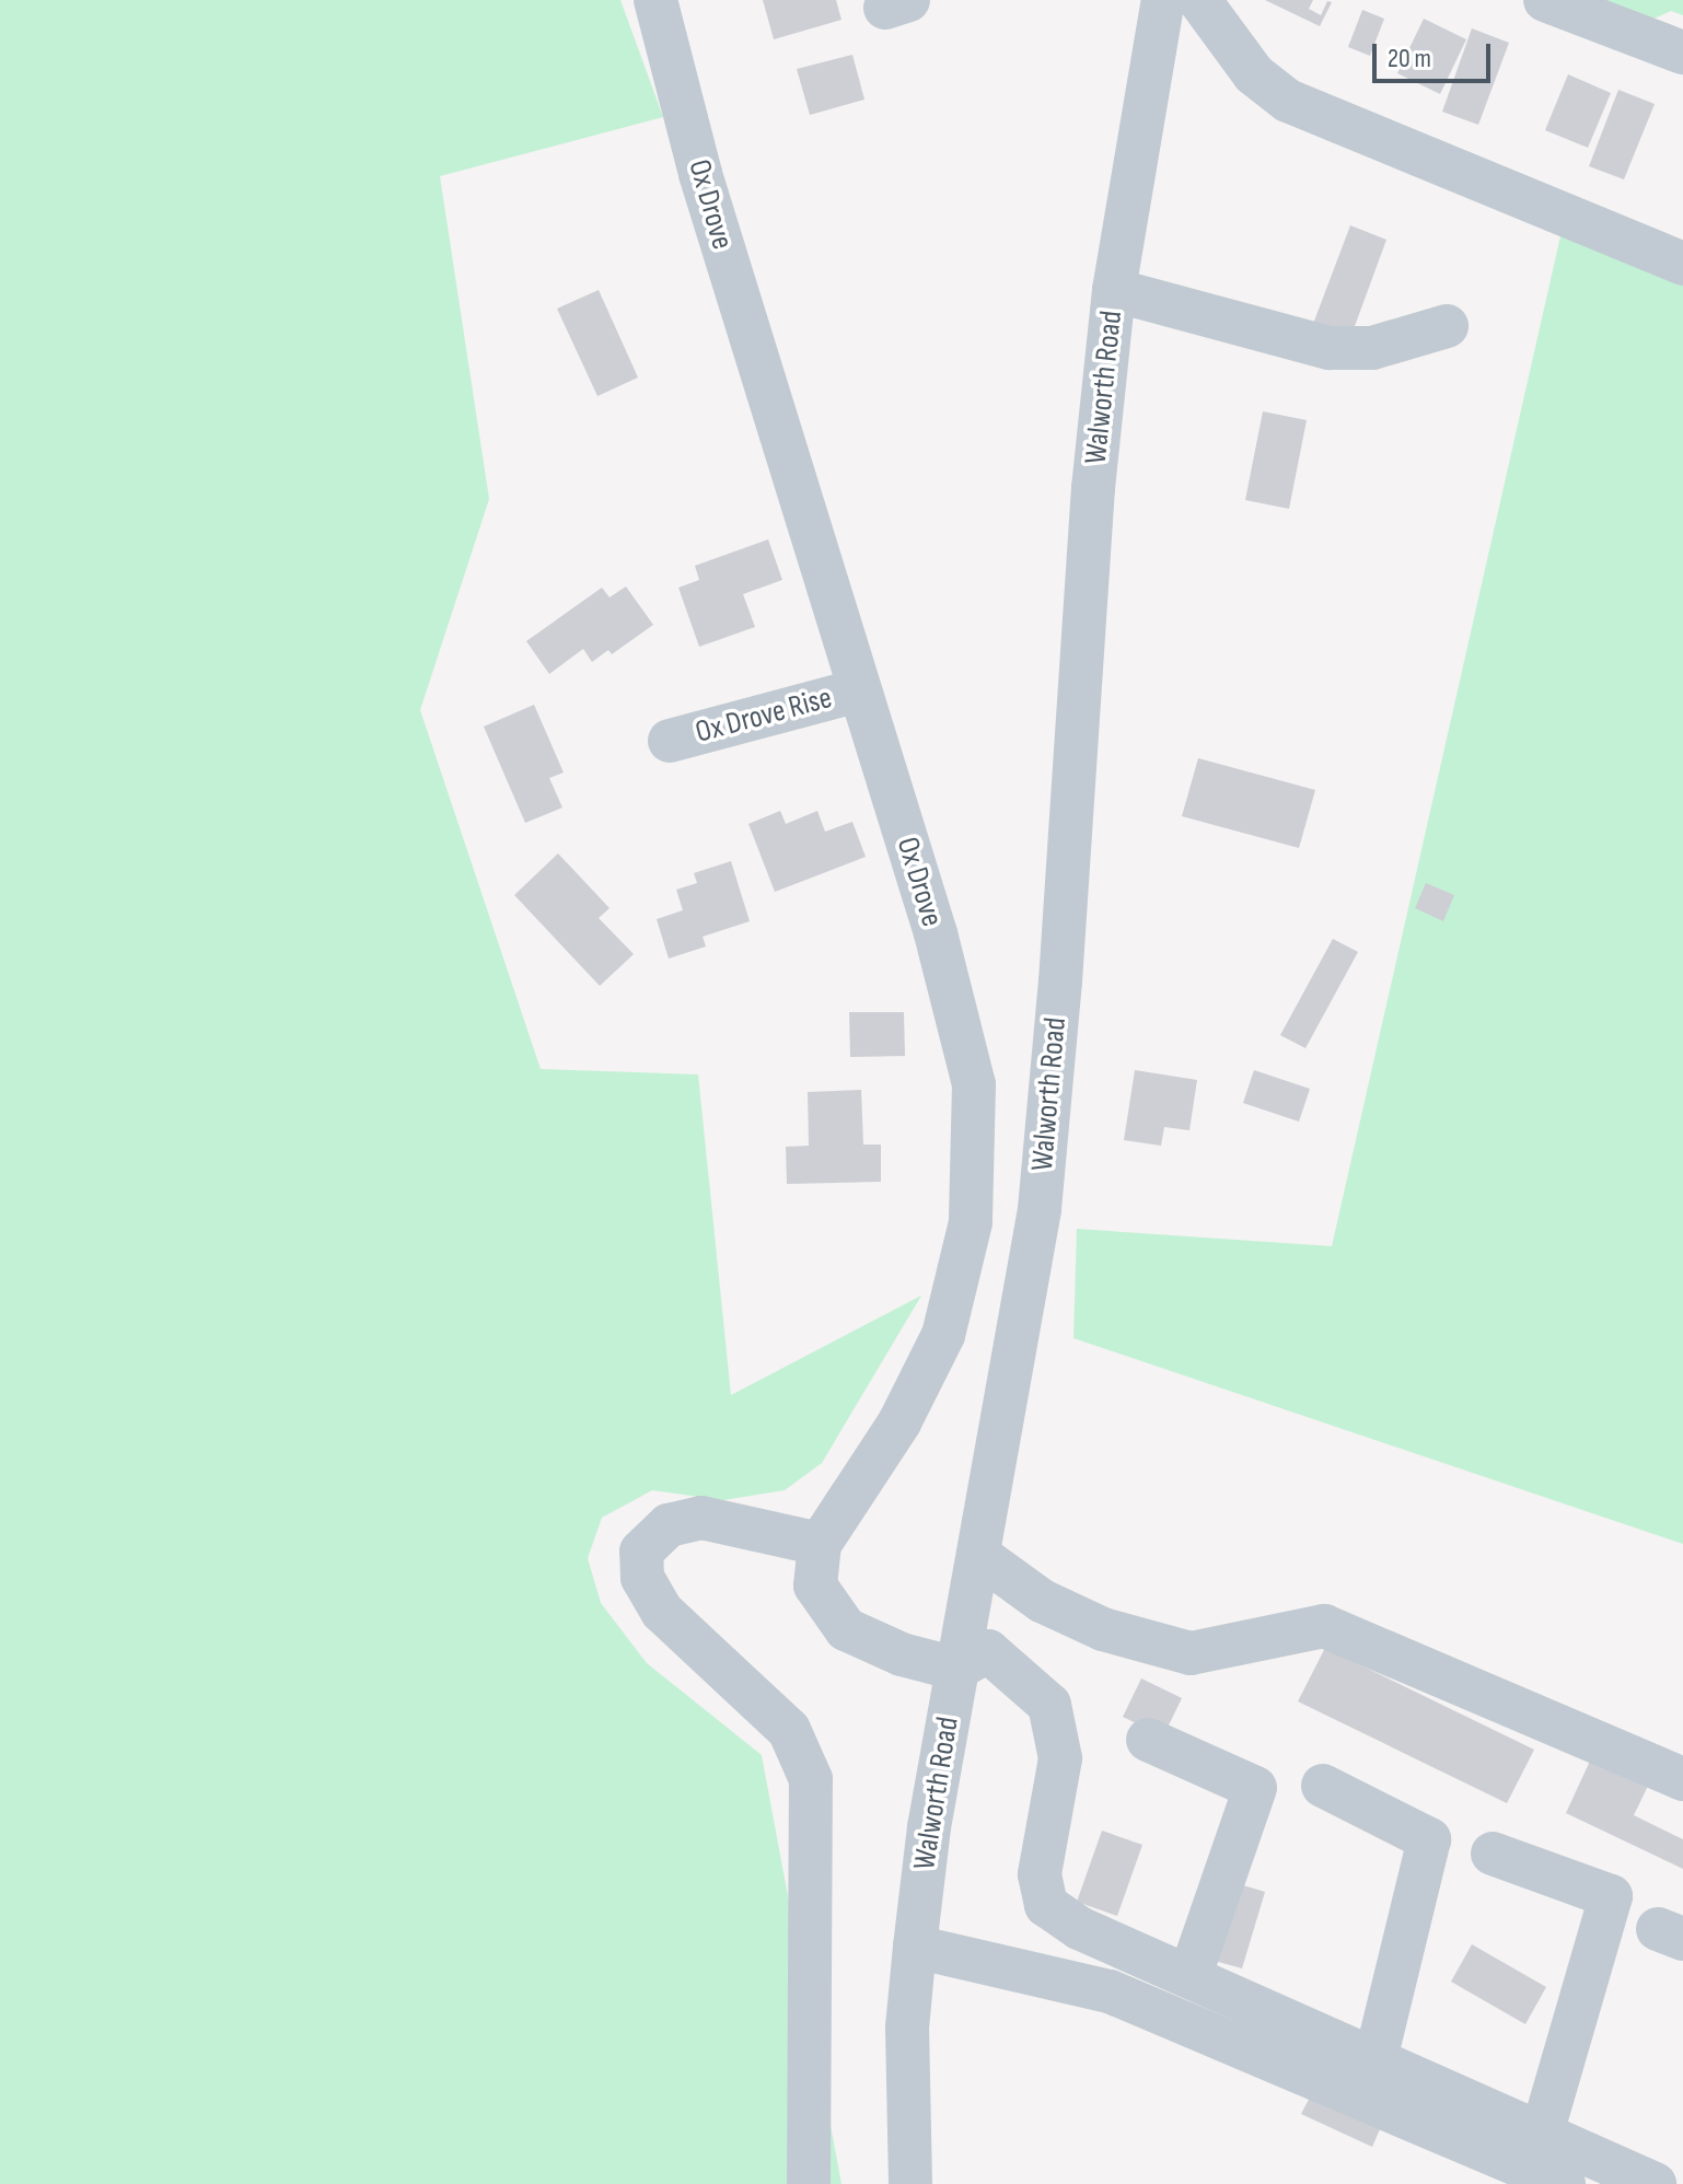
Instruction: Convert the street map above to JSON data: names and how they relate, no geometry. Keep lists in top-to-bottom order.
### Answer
{
  "streets": {
    "street": ["Ox Drove", "Walworth Road", "Ox Drove Rise"]
  },
  "crossings": [
    ["Ox Drove", "Walworth Road"],
    ["Ox Drove", "Ox Drove Rise"]
  ],
  "scale_bar": "20 m"
}
